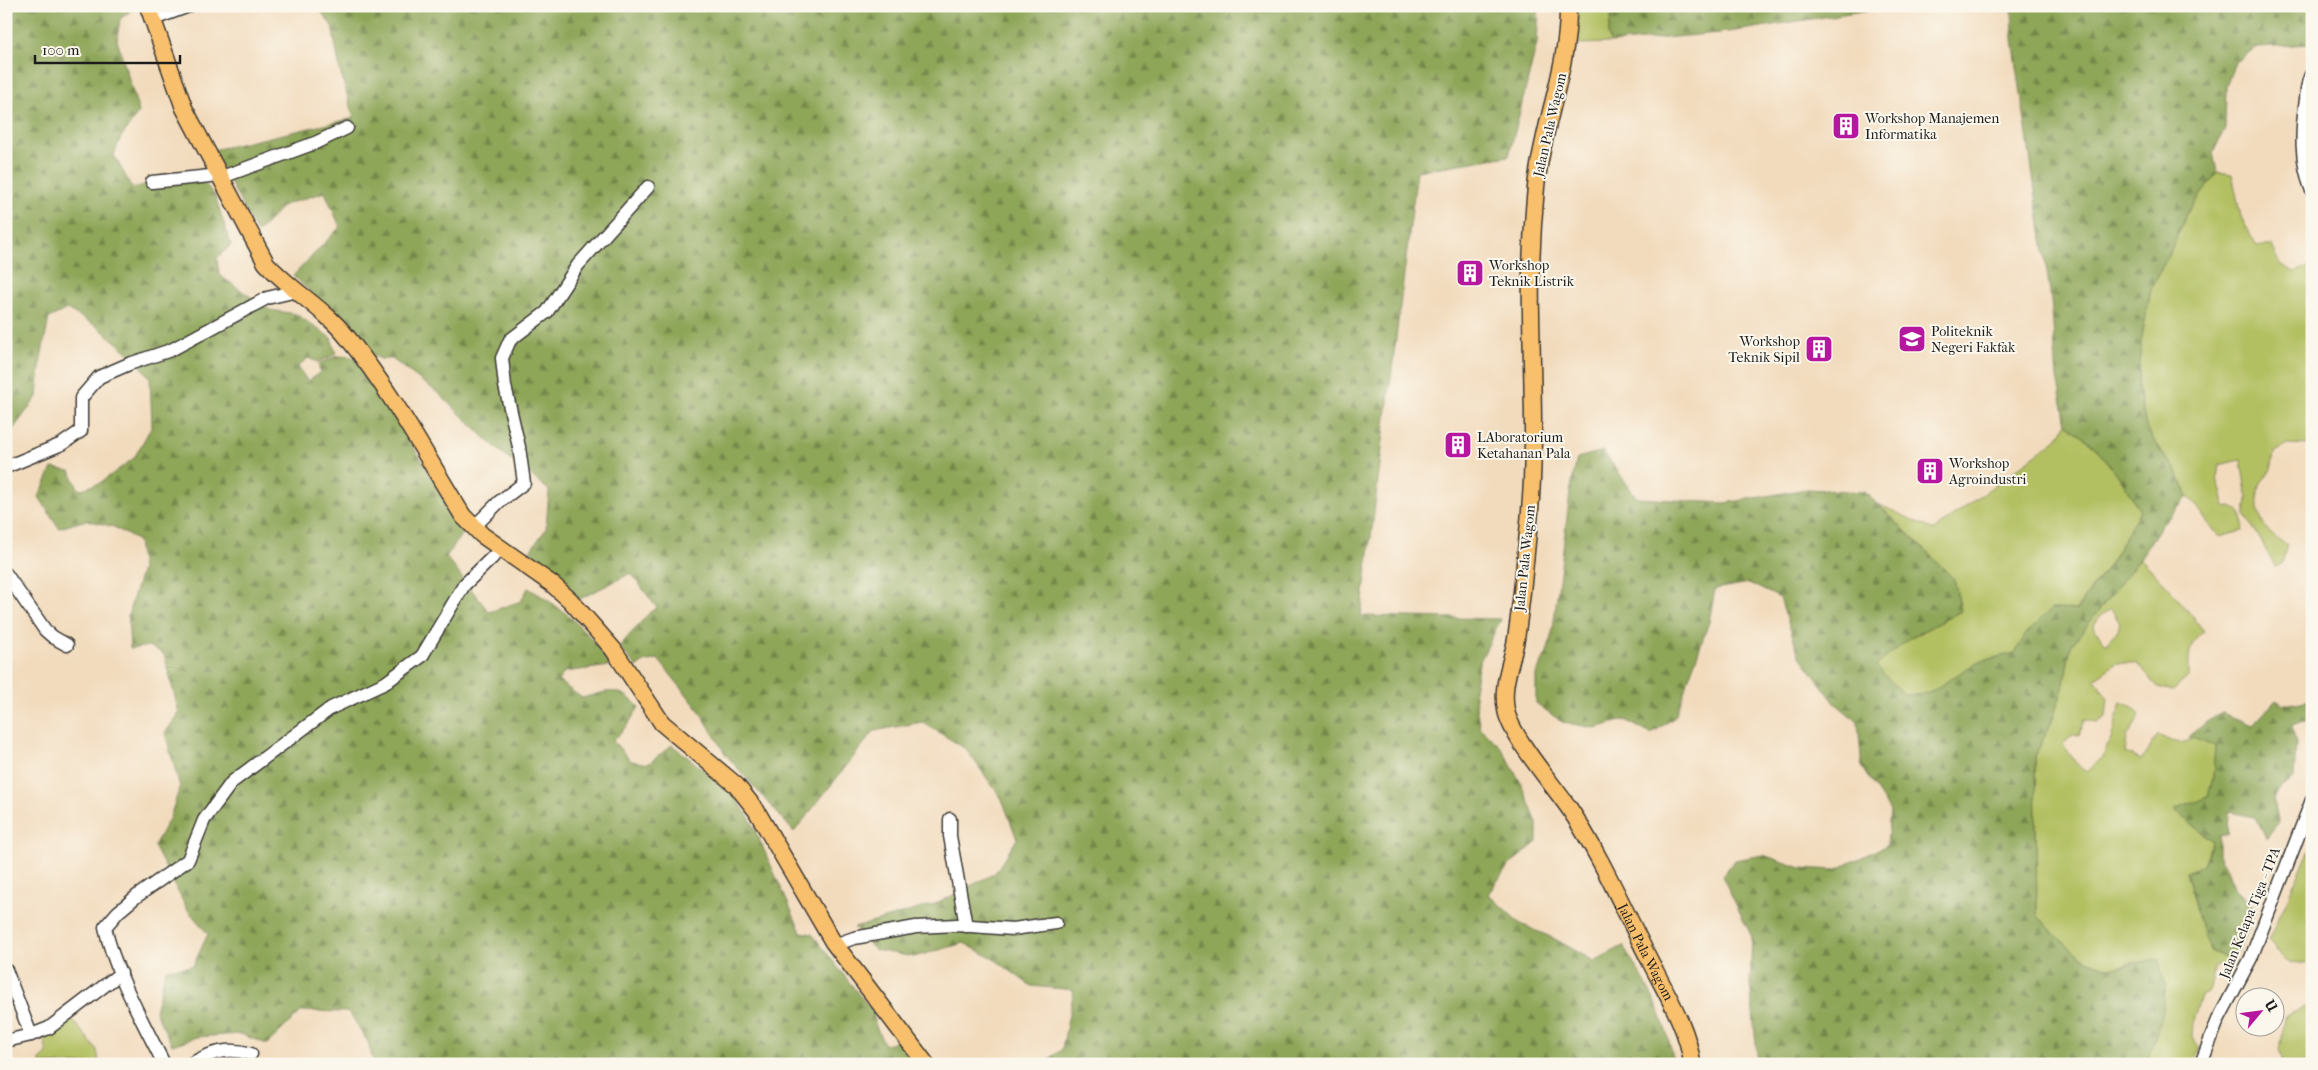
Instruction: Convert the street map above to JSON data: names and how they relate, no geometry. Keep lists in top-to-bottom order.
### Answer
{
  "streets": {
    "main road": ["Jalan Pala Wagom"],
    "street": ["Jalan Kelapa Tiga - TPA"]
  },
  "places": {
    "building": [
      "Workshop Manajemen Informatika",
      "Workshop Teknik Listrik",
      "Workshop Teknik Sipil",
      "LAboratorium Ketahanan Pala",
      "Workshop Agroindustri"
    ],
    "school or university": ["Politeknik Negeri Fakfak"]
  },
  "scale_bar": "100 m",
  "north": "top right"
}
